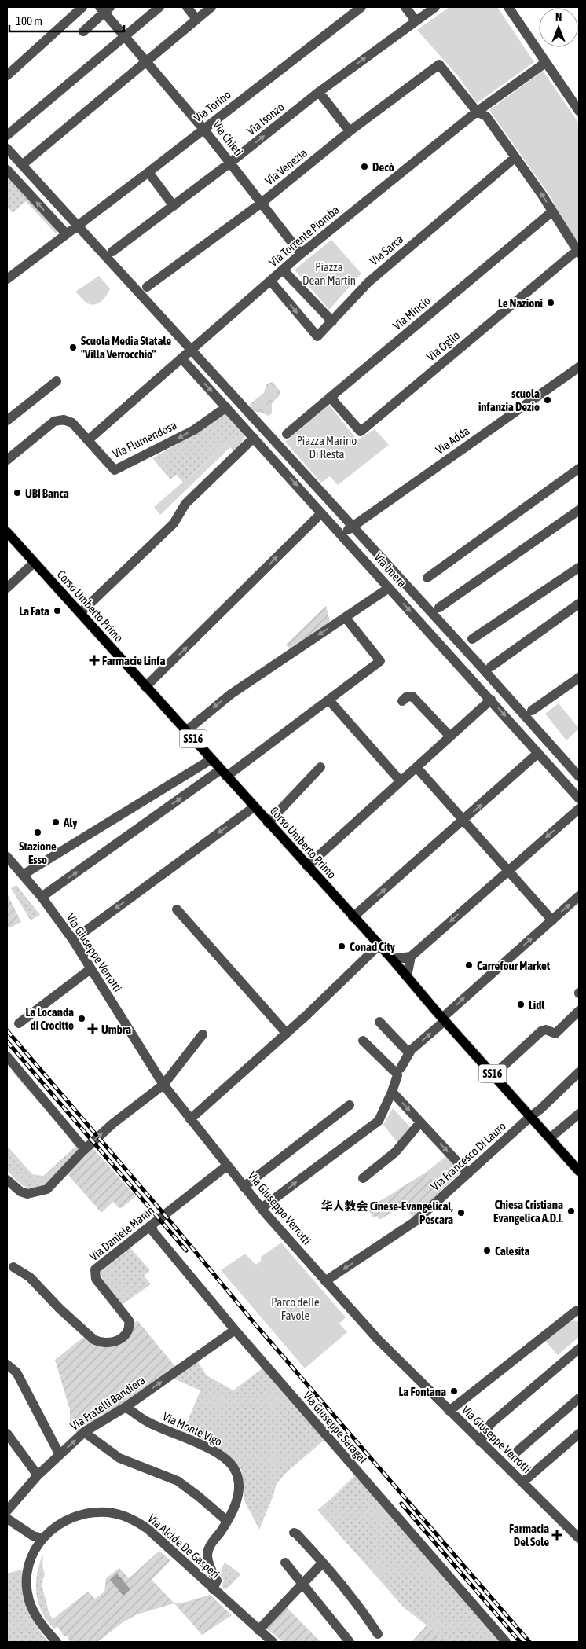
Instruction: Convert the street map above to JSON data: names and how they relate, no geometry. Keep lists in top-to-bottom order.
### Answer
{
  "streets": {
    "main road": ["Corso Umberto Primo", "SS16"],
    "street": [
      "Via Torino",
      "Via Isonzo",
      "Via Chieti",
      "Via Venezia",
      "Via Torrente Piomba",
      "Via Sarca",
      "Via Mincio",
      "Via Oglio",
      "Via Flumendosa",
      "Via Adda",
      "Via Imera",
      "Via Giuseppe Verrotti",
      "Via Francesco Di Lauro",
      "Via Daniele Manin",
      "Via Fratelli Bandiera",
      "Via Giuseppe Saragat",
      "Via Monte Vigo",
      "Via Alcide De Gasperi"
    ]
  },
  "crossings": [
    ["Via Torino", "Via Chieti"],
    ["Via Isonzo", "Via Chieti"],
    ["Via Chieti", "Via Venezia"],
    ["Via Chieti", "Via Torrente Piomba"],
    ["Via Venezia", "Via Torrente Piomba"],
    ["Via Torrente Piomba", "Via Sarca"],
    ["Via Torrente Piomba", "Via Flumendosa"],
    ["Via Torrente Piomba", "Via Imera"],
    ["Via Mincio", "Via Oglio"],
    ["Via Flumendosa", "Via Imera"],
    ["Via Adda", "Via Imera"],
    ["Corso Umberto Primo", "Via Francesco Di Lauro"],
    ["Via Giuseppe Verrotti", "Via Francesco Di Lauro"],
    ["Via Giuseppe Verrotti", "Via Daniele Manin"],
    ["Via Daniele Manin", "Via Giuseppe Saragat"],
    ["Via Fratelli Bandiera", "Via Giuseppe Saragat"],
    ["Via Fratelli Bandiera", "Via Monte Vigo"],
    ["Via Monte Vigo", "Via Alcide De Gasperi"]
  ],
  "one_way": ["Via Isonzo", "Via Flumendosa", "Via Fratelli Bandiera"],
  "parks": ["Piazza Dean Martin", "Piazza Marino Di Resta", "Parco delle Favole"],
  "places": {
    "other": [
      "Decò",
      "Le Nazioni",
      "Scuola Media Statale \"Villa Verrocchio\"",
      "scuola infanzia Dezio",
      "UBI Banca",
      "La Fata",
      "Aly",
      "Stazione Esso",
      "Conad City",
      "Carrefour Market",
      "Lidl",
      "La Locanda di Crocitto",
      "Chiesa Cristiana Evangelica A.D.I.",
      "华人教会 Cinese-Evangelical, Pescara",
      "Calesita",
      "La Fontana"
    ],
    "health": ["Farmacie Linfa", "Umbra", "Farmacia Del Sole"]
  },
  "scale_bar": "100 m",
  "north": "top"
}
